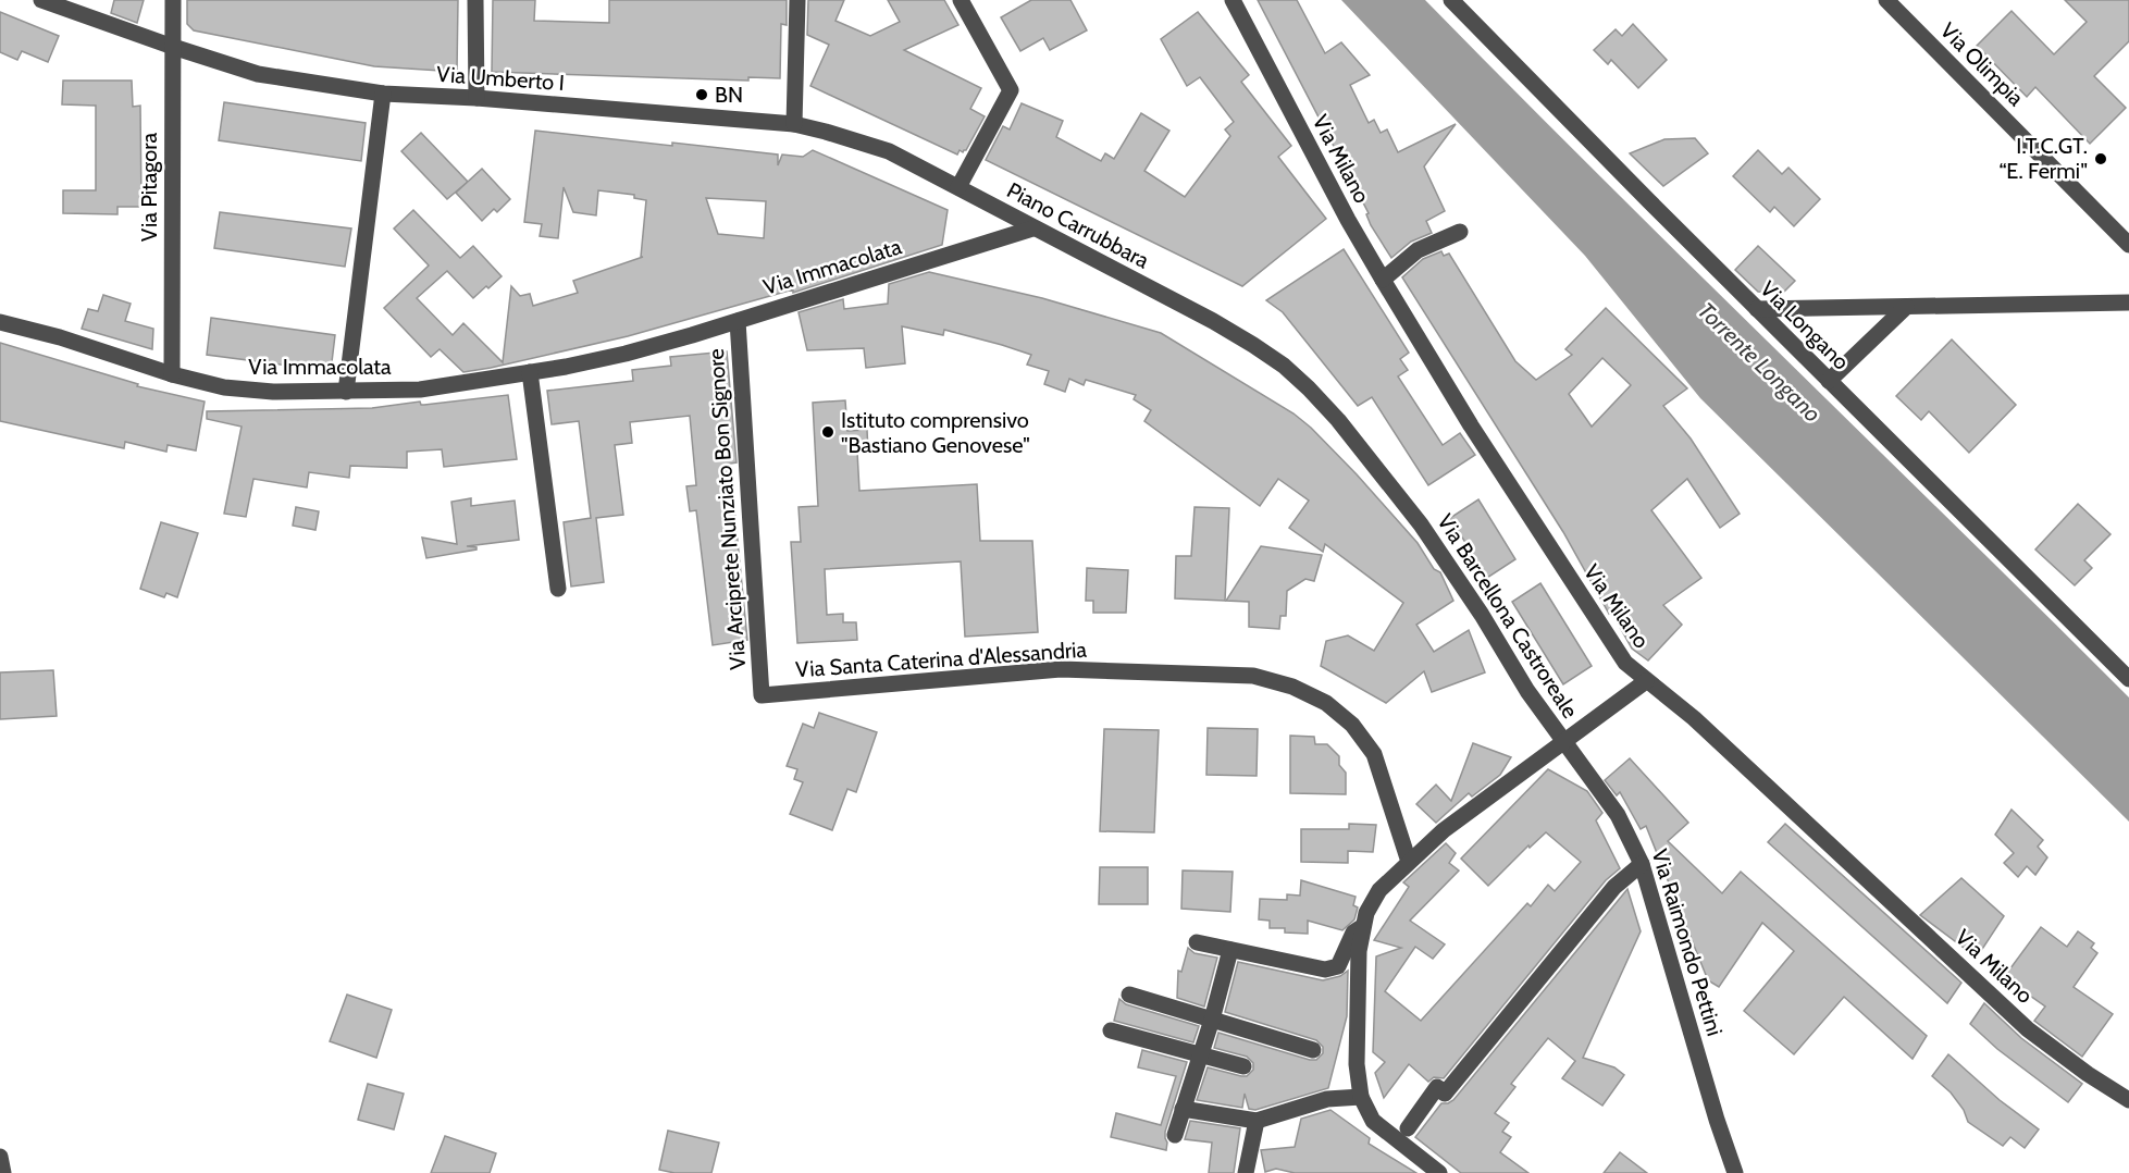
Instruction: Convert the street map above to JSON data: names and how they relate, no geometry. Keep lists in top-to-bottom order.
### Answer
{
  "streets": {
    "street": [
      "Via Olimpia",
      "Via Umberto I",
      "Via Milano",
      "Via Pitagora",
      "Piano Carrubbara",
      "Via Immacolata",
      "Via Longano",
      "Via Arciprete Nunziato Bon Signore",
      "Via Barcellona Castroreale",
      "Via Santa Caterina d'Alessandria",
      "Via Raimondo Pettini"
    ]
  },
  "crossings": [
    ["Via Umberto I", "Via Pitagora"],
    ["Via Umberto I", "Piano Carrubbara"],
    ["Via Pitagora", "Via Immacolata"],
    ["Piano Carrubbara", "Via Immacolata"],
    ["Piano Carrubbara", "Via Barcellona Castroreale"],
    ["Via Immacolata", "Via Arciprete Nunziato Bon Signore"],
    ["Via Arciprete Nunziato Bon Signore", "Via Santa Caterina d'Alessandria"],
    ["Via Barcellona Castroreale", "Via Santa Caterina d'Alessandria"],
    ["Via Barcellona Castroreale", "Via Raimondo Pettini"]
  ],
  "water": ["Torrente Longano"],
  "places": ["BN", "I.T.C.GT. “E. Fermi\"", "Istituto comprensivo \"Bastiano Genovese\""]
}
